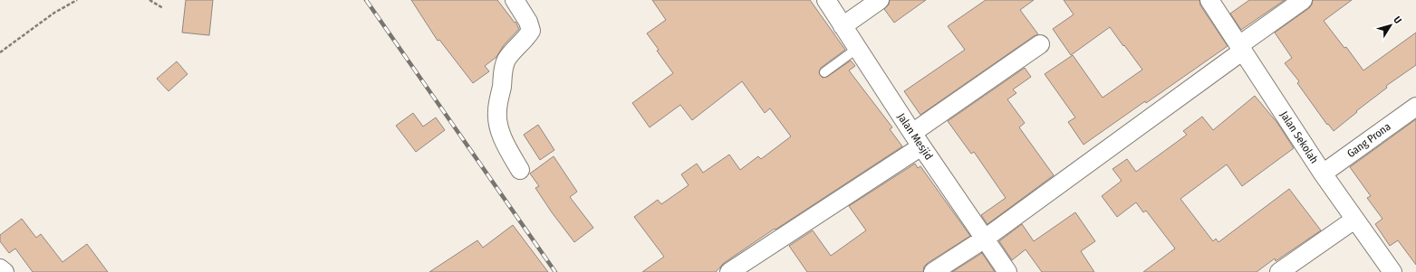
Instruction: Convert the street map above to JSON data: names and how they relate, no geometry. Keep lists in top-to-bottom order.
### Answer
{
  "streets": {
    "street": ["Jalan Mesjid", "Jalan Sekolah", "Gang Prona"]
  },
  "crossings": [
    ["Jalan Sekolah", "Gang Prona"]
  ],
  "north": "top right"
}
